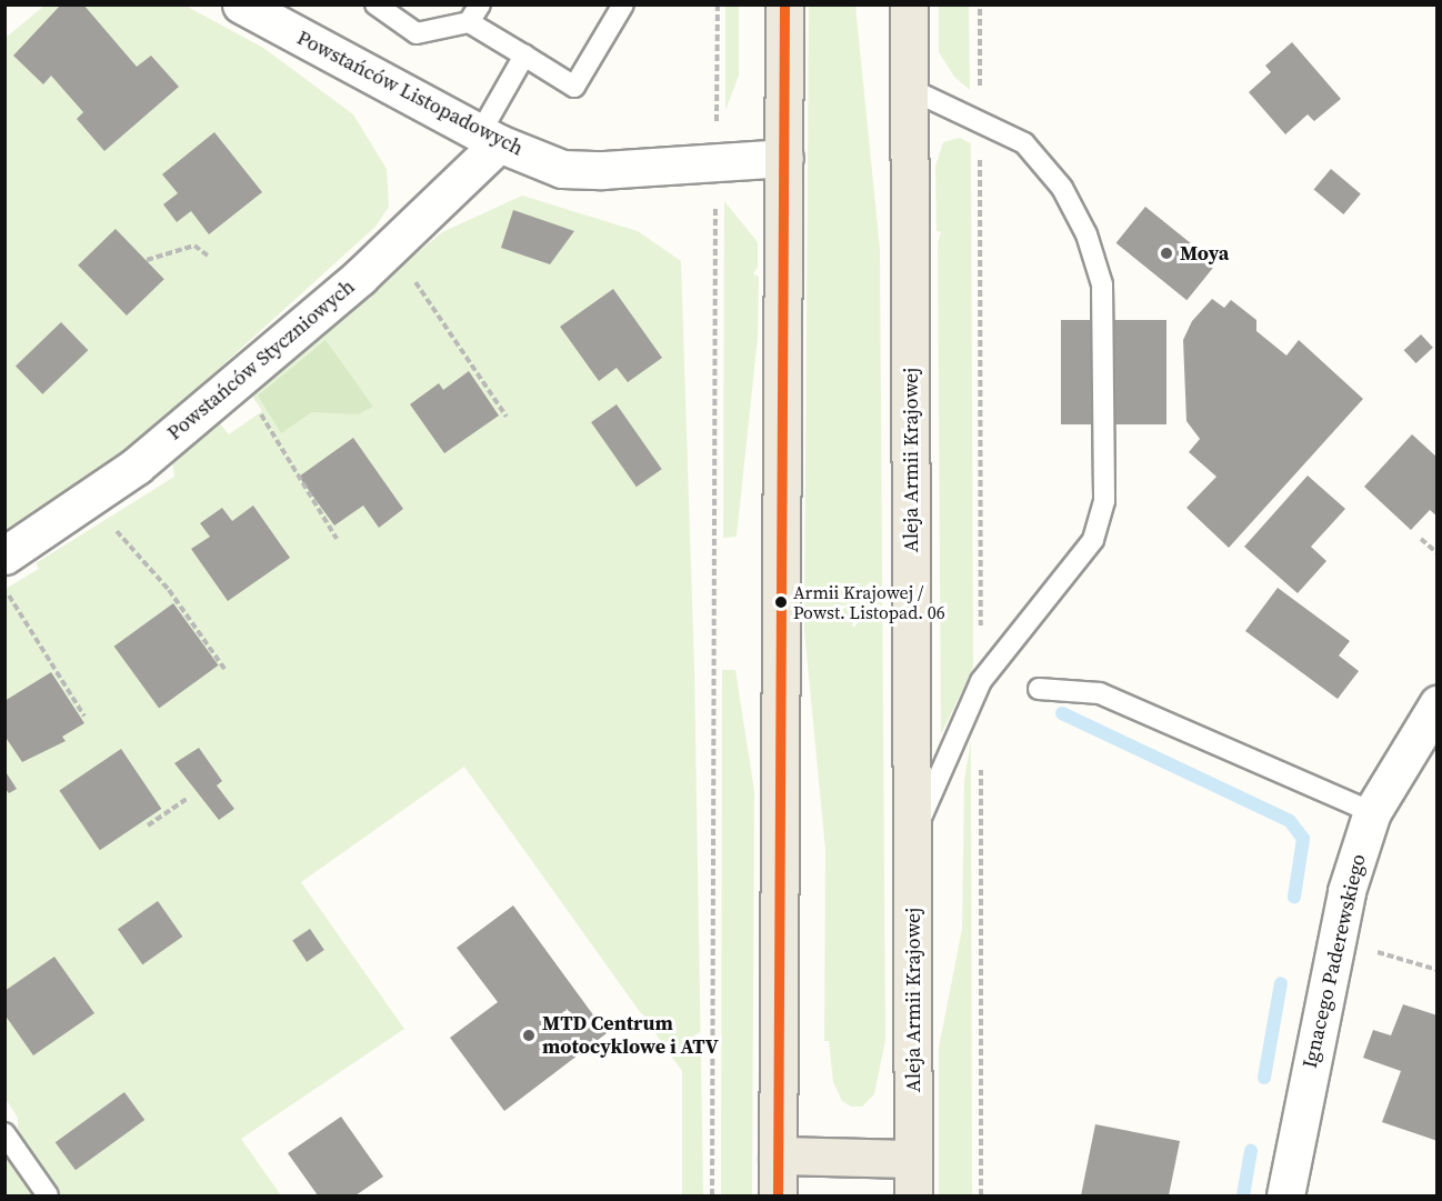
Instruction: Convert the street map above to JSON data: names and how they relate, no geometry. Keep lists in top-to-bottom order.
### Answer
{
  "streets": {
    "main road": ["Aleja Armii Krajowej"],
    "street": ["Powstańców Listopadowych", "Powstańców Styczniowych", "Ignacego Paderewskiego"]
  },
  "crossings": [
    ["Powstańców Listopadowych", "Powstańców Styczniowych"]
  ],
  "places": ["Moya", "Armii Krajowej / Powst. Listopad. 06", "MTD Centrum motocyklowe i ATV"]
}
